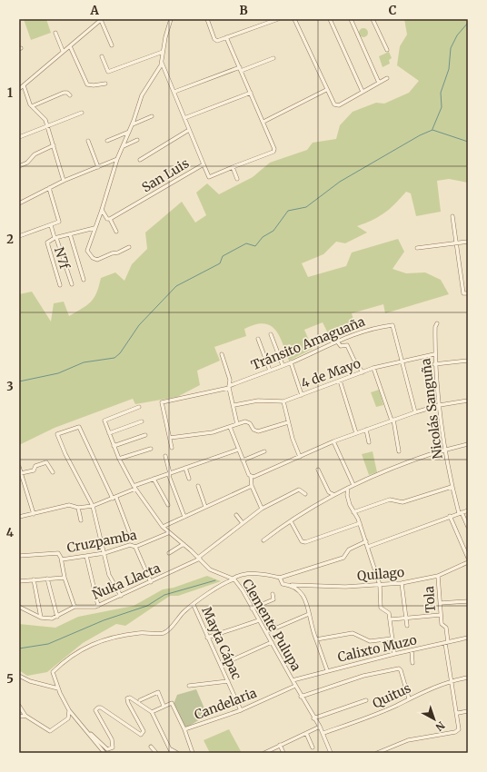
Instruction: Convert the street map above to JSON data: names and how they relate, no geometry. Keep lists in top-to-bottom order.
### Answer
{
  "streets": {
    "street": [
      "San Luis",
      "N7f",
      "Tránsito Amaguaña",
      "4 de Mayo",
      "Nicolás Sanguña",
      "Cruzpamba",
      "Quilago",
      "Ñuka Llacta",
      "Tola",
      "Clemente Pulupa",
      "Mayta Cápac",
      "Calixto Muzo",
      "Quitus",
      "Candelaria"
    ]
  },
  "crossings": [
    ["Tránsito Amaguaña", "4 de Mayo"],
    ["4 de Mayo", "Nicolás Sanguña"],
    ["Cruzpamba", "Clemente Pulupa"],
    ["Quilago", "Tola"],
    ["Ñuka Llacta", "Clemente Pulupa"],
    ["Tola", "Calixto Muzo"],
    ["Tola", "Quitus"],
    ["Clemente Pulupa", "Calixto Muzo"],
    ["Clemente Pulupa", "Quitus"],
    ["Clemente Pulupa", "Candelaria"],
    ["Mayta Cápac", "Candelaria"]
  ],
  "north": "bottom right",
  "grid": {
    "columns": ["A", "B", "C"],
    "rows": [
      "1",
      "2",
      "3",
      "4",
      "5"
    ]
  }
}
